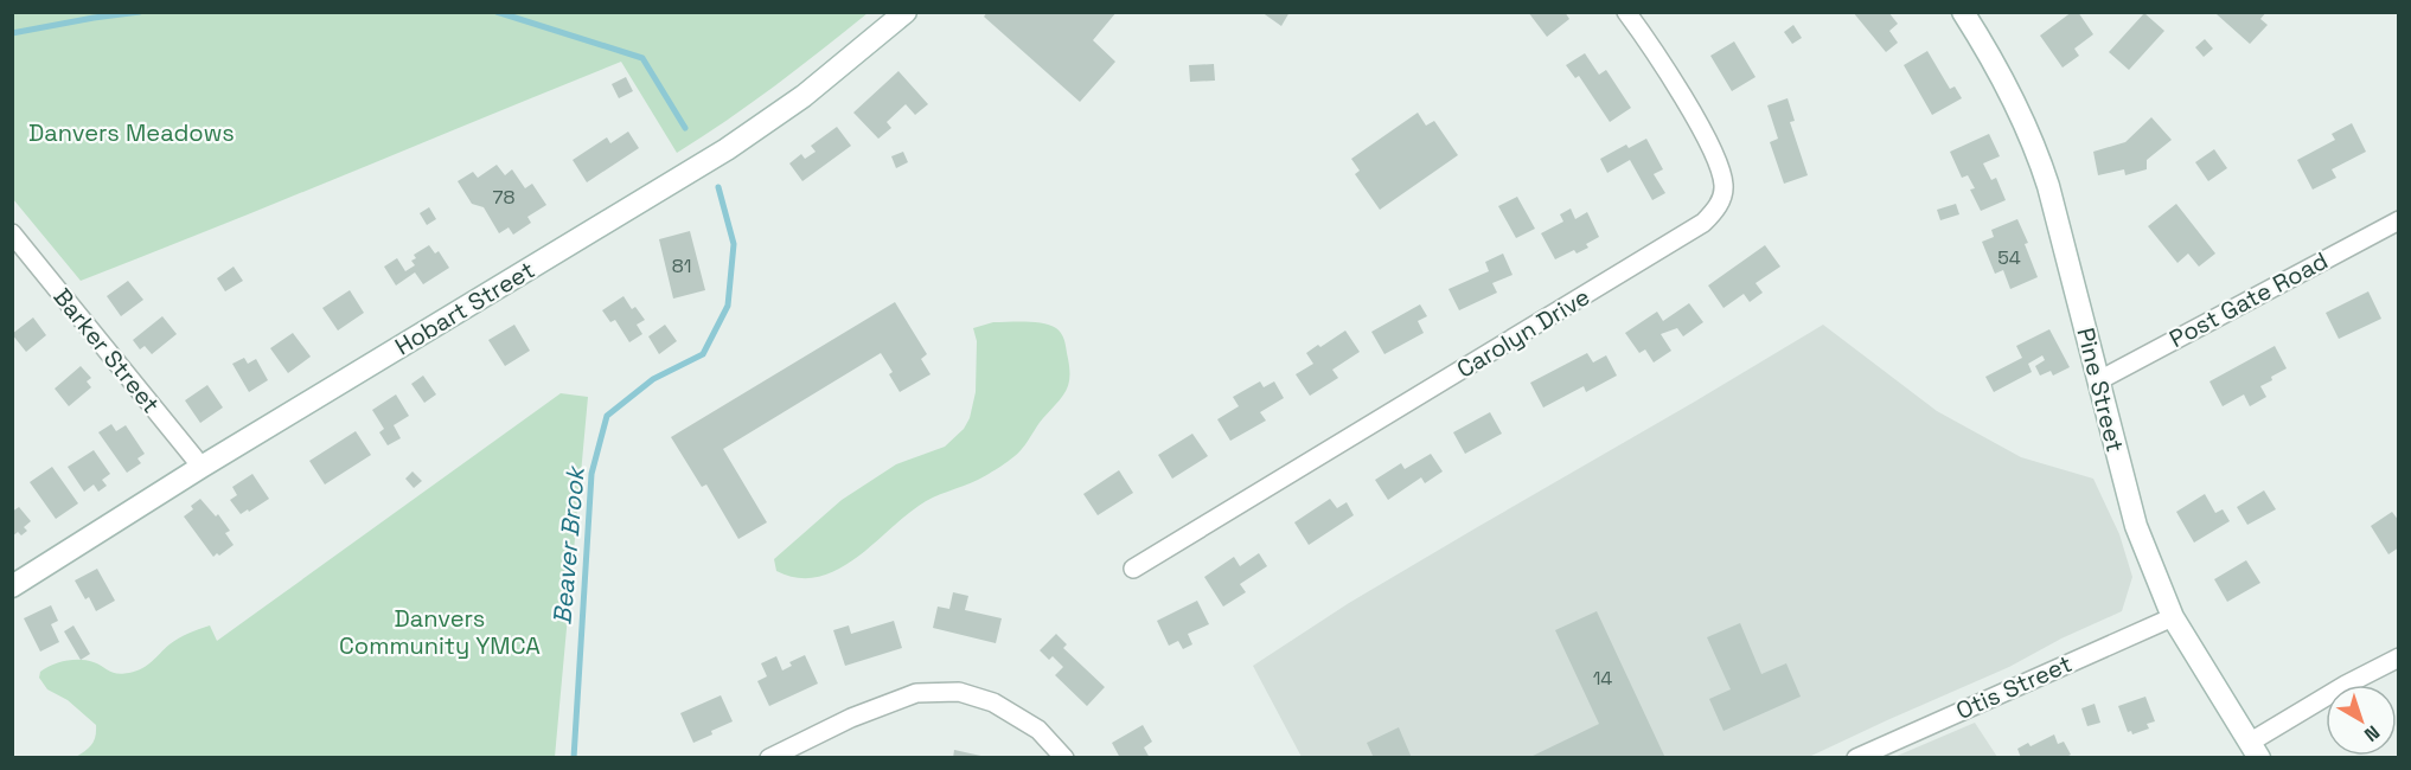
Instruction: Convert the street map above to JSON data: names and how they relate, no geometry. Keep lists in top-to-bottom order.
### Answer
{
  "streets": {
    "main road": ["Hobart Street", "Pine Street"],
    "street": [
      "Post Gate Road",
      "Carolyn Drive",
      "Barker Street",
      "Otis Street"
    ]
  },
  "crossings": [
    ["Post Gate Road", "Pine Street"],
    ["Hobart Street", "Barker Street"],
    ["Pine Street", "Otis Street"]
  ],
  "water": ["Beaver Brook"],
  "parks": ["Danvers Meadows", "Danvers Community YMCA"],
  "house_numbers": [
    "78",
    "54",
    "81",
    "14"
  ],
  "north": "bottom right"
}
